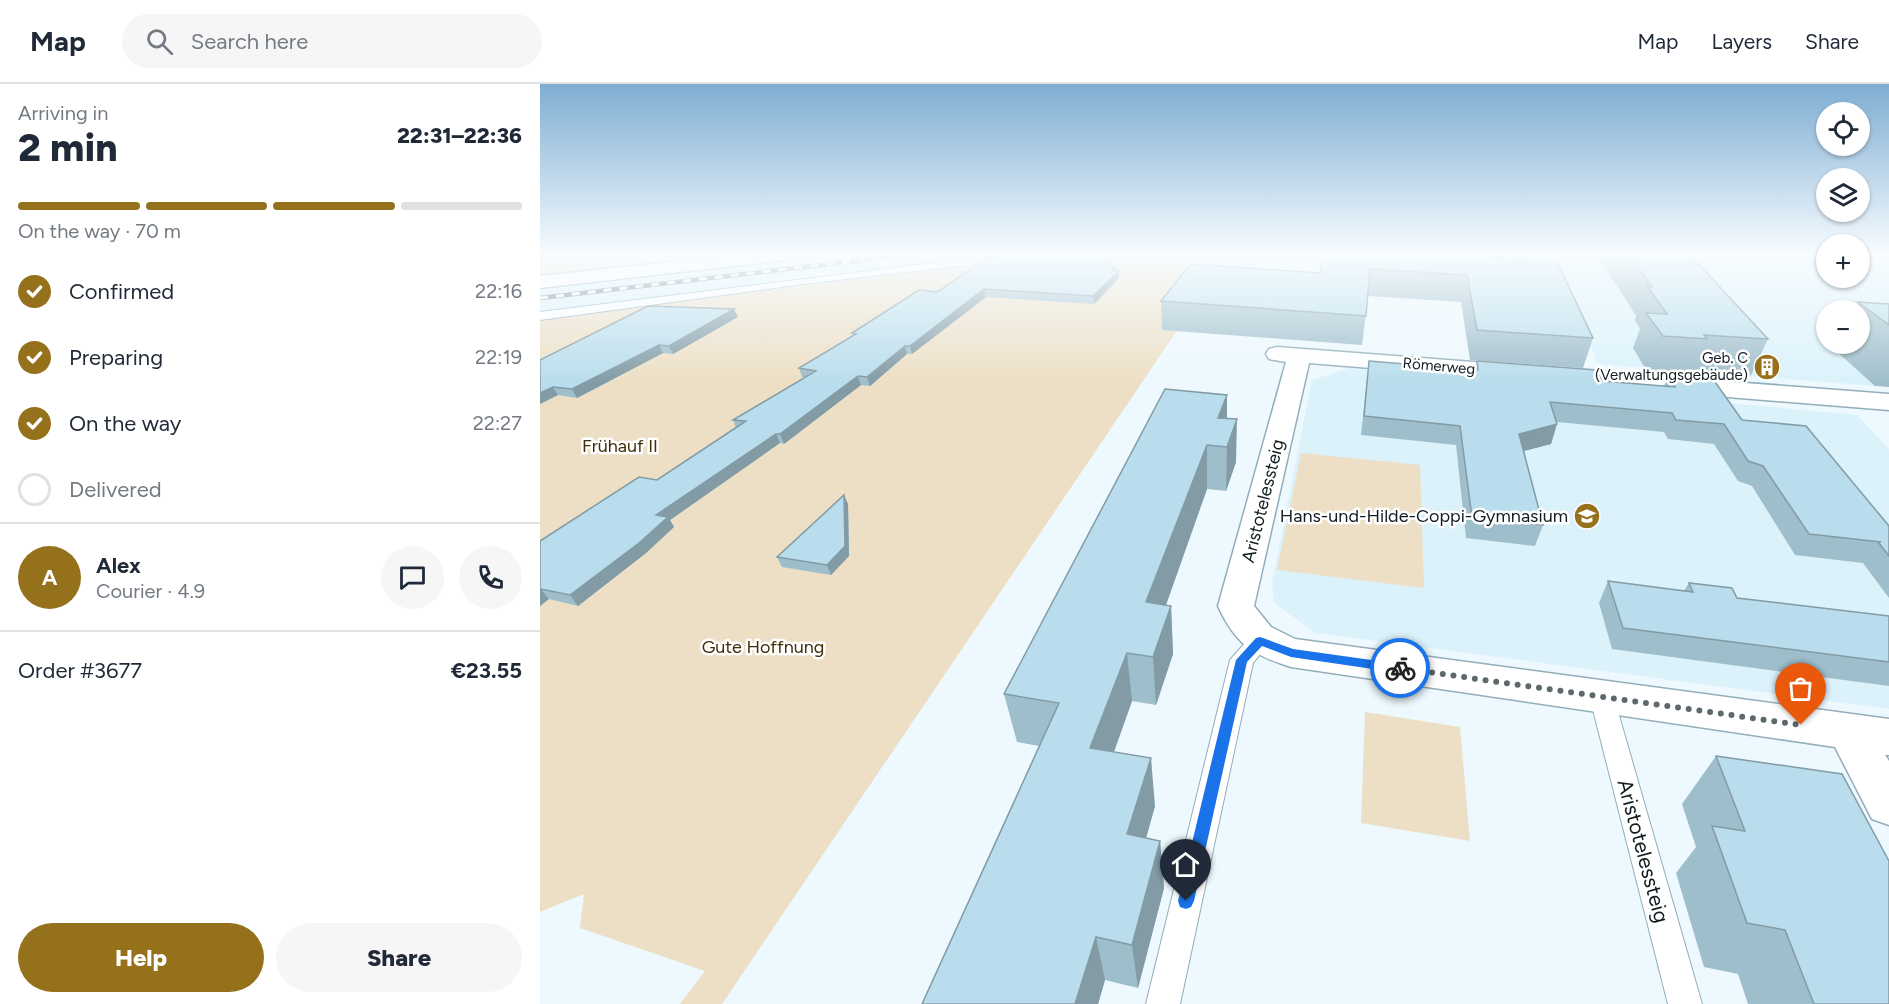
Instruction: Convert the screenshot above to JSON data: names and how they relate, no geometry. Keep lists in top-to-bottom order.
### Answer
{
  "streets": {
    "street": ["Römerweg", "Aristotelessteig"]
  },
  "crossings": [
    ["Römerweg", "Aristotelessteig"]
  ],
  "parks": ["Frühauf II", "Gute Hoffnung"],
  "places": {
    "building": ["Geb. C (Verwaltungsgebäude)"],
    "school or university": ["Hans-und-Hilde-Coppi-Gymnasium"]
  },
  "page": {
    "header": "Map",
    "search": "Search here",
    "nav": ["Map", "Layers", "Share"],
    "heading": ["2 min", "Arriving in", "22:31–22:36"],
    "panel": [
      "Alex",
      "Courier · 4.9",
      "Order #3677",
      "€23.55"
    ],
    "map_buttons": ["+", "−"],
    "bar": "On the way · 70 m",
    "list": [
      ["Confirmed", "22:16"],
      ["Preparing", "22:19"],
      ["On the way", "22:27"],
      "Delivered"
    ],
    "round": "A",
    "buttons": ["Help", "Share"]
  }
}
